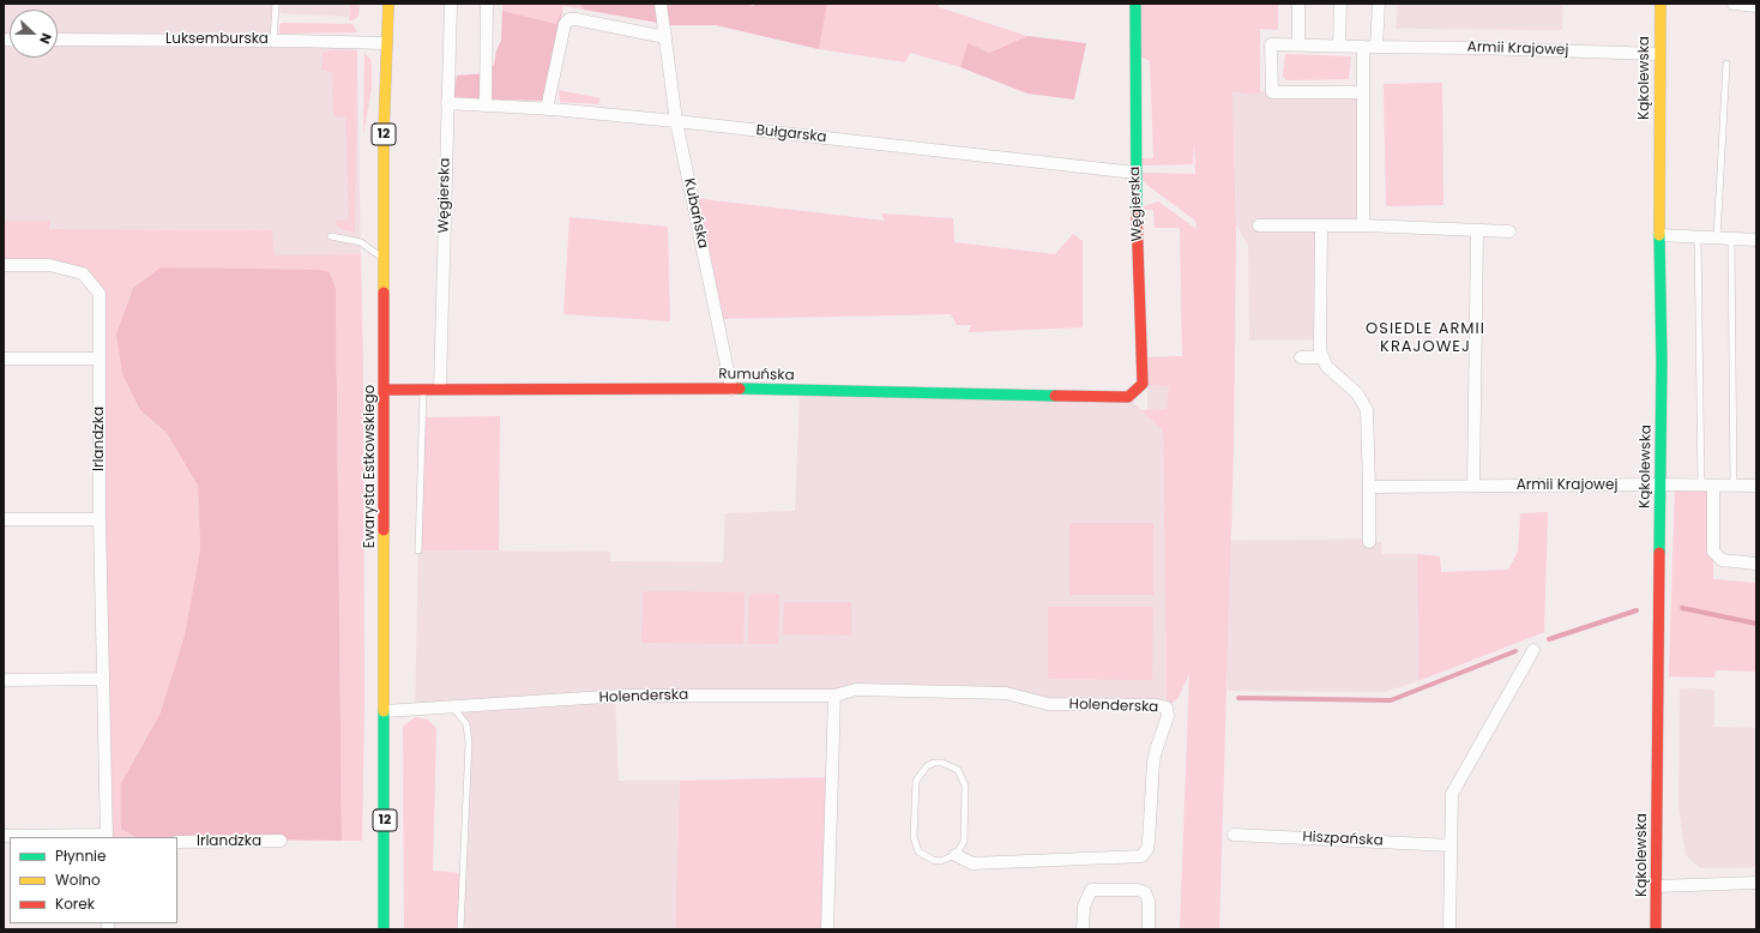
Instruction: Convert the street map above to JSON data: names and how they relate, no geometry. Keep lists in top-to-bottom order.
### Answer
{
  "streets": {
    "street": [
      "Luksemburska",
      "Armii Krajowej",
      "Kąkolewska",
      "12",
      "Bułgarska",
      "Węgierska",
      "Kubańska",
      "Rumuńska",
      "Irlandzka",
      "Ewarysta Estkowskiego",
      "Holenderska",
      "Hiszpańska"
    ]
  },
  "crossings": [
    ["Luksemburska", "Ewarysta Estkowskiego"],
    ["Armii Krajowej", "Kąkolewska"],
    ["Bułgarska", "Węgierska"],
    ["Bułgarska", "Kubańska"],
    ["Węgierska", "Rumuńska"],
    ["Kubańska", "Rumuńska"],
    ["Rumuńska", "Ewarysta Estkowskiego"],
    ["Ewarysta Estkowskiego", "Holenderska"]
  ],
  "districts": ["OSIEDLE ARMII KRAJOWEJ"],
  "legend": ["Płynnie", "Wolno", "Korek"],
  "north": "right"
}
